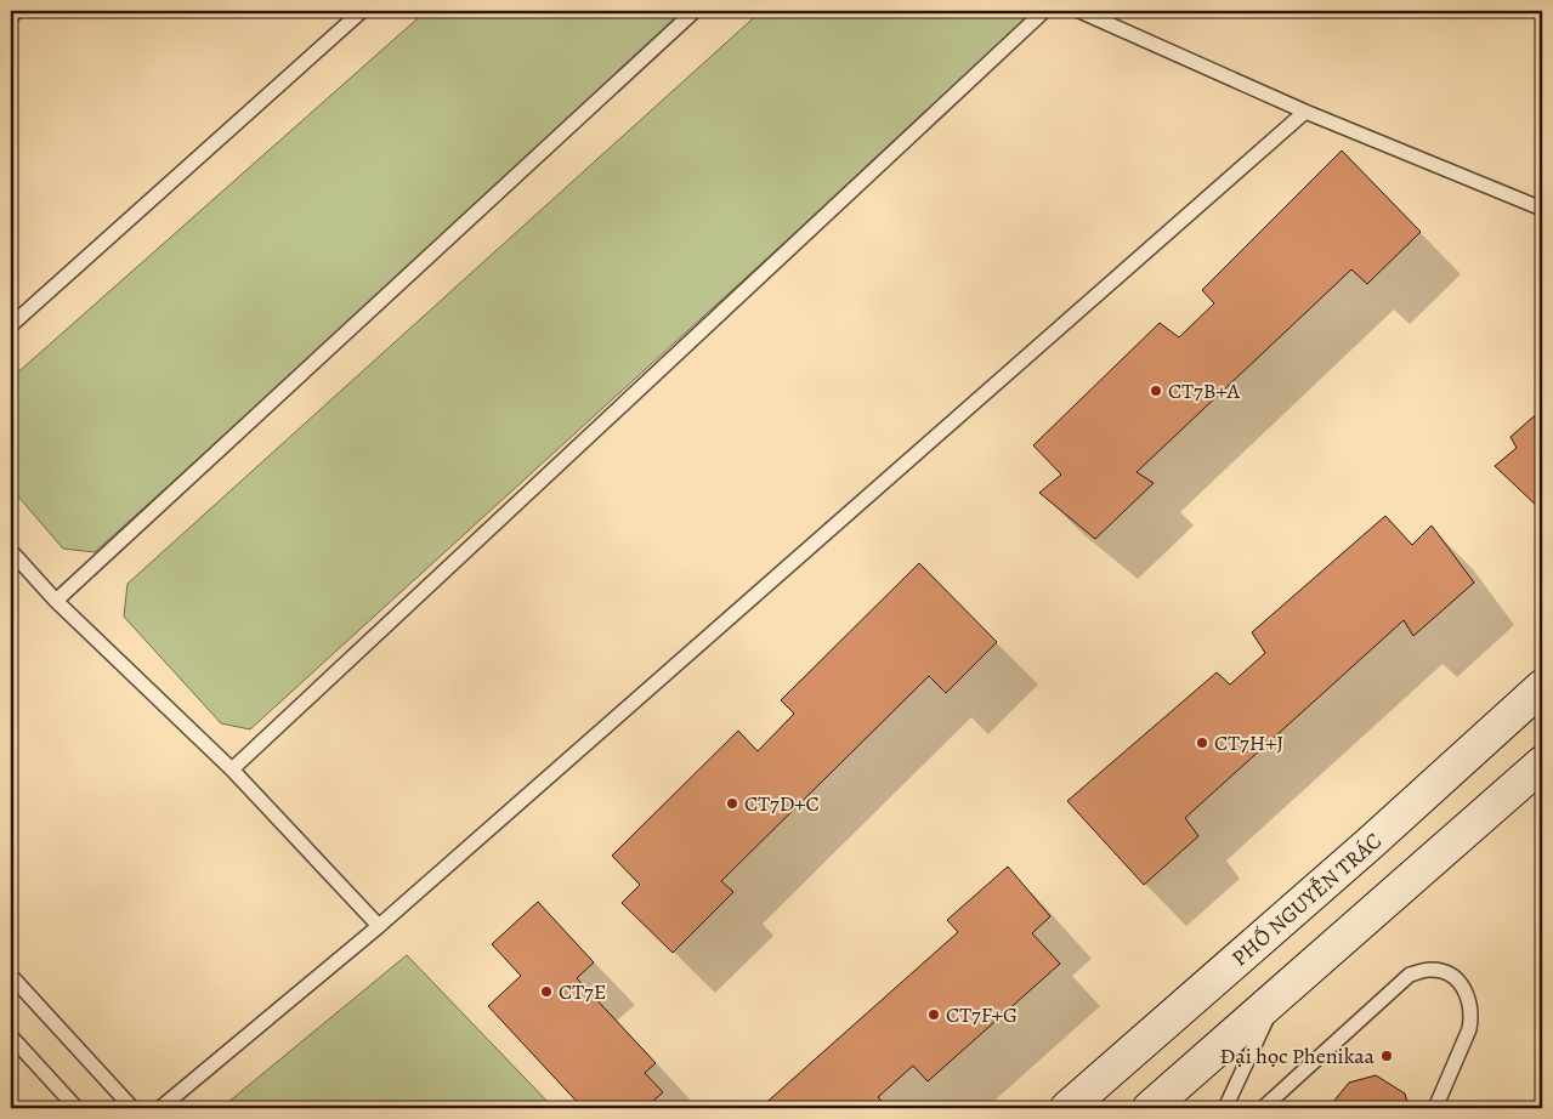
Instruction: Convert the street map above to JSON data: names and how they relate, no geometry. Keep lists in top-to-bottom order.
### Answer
{
  "streets": {
    "main road": ["PHỐ NGUYỄN TRÁC"]
  },
  "places": [
    "CT7B+A",
    "CT7H+J",
    "CT7D+C",
    "CT7E",
    "CT7F+G",
    "Đại học Phenikaa"
  ]
}
